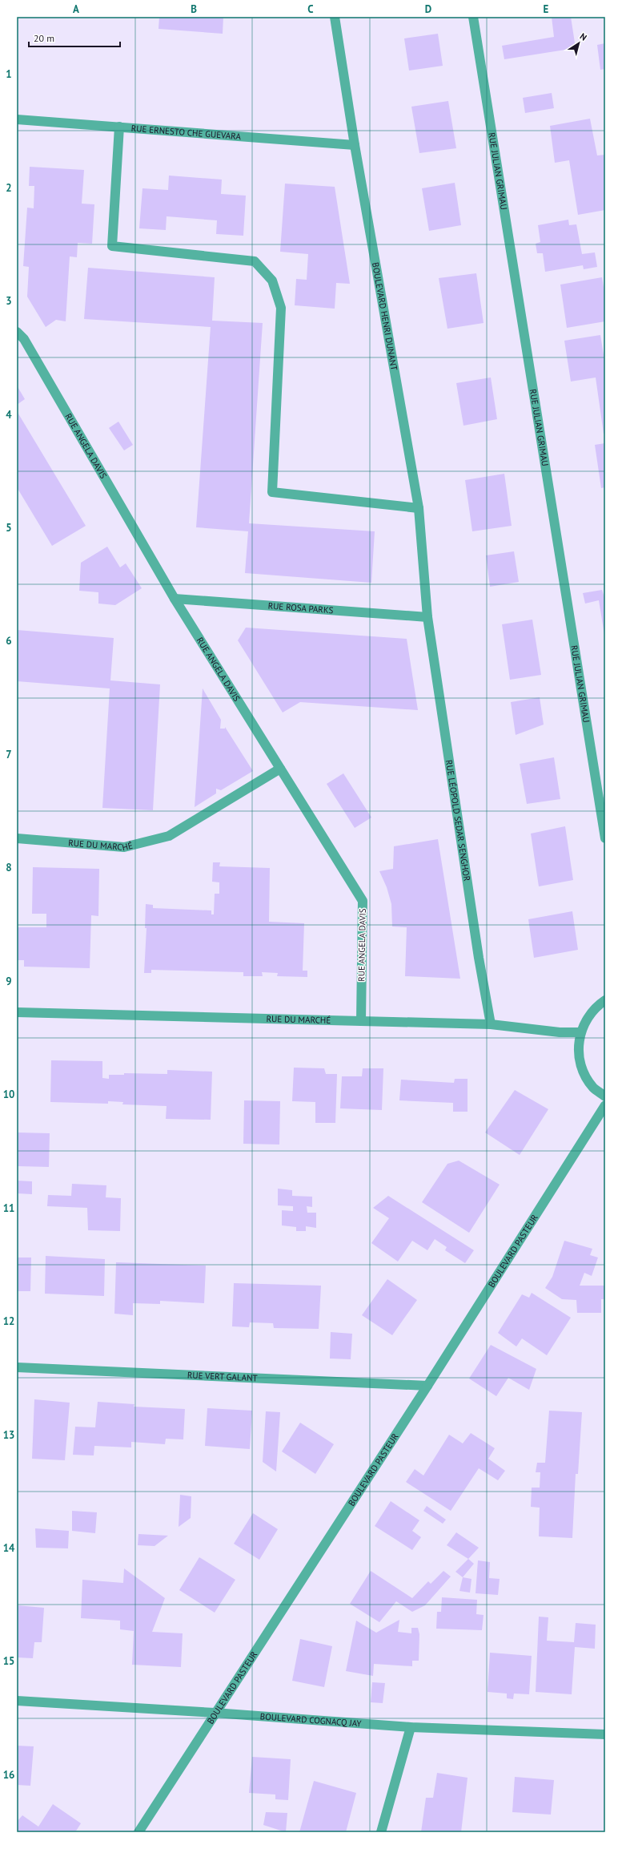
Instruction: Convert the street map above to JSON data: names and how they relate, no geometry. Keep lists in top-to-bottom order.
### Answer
{
  "streets": {
    "street": [
      "RUE ERNESTO CHE GUEVARA",
      "RUE JULIAN GRIMAU",
      "BOULEVARD HENRI DUNANT",
      "RUE ANGELA DAVIS",
      "RUE ROSA PARKS",
      "RUE LÉOPOLD SEDAR SENGHOR",
      "RUE DU MARCHÉ",
      "BOULEVARD PASTEUR",
      "RUE VERT GALANT",
      "BOULEVARD COGNACQ JAY"
    ]
  },
  "crossings": [
    ["RUE ERNESTO CHE GUEVARA", "BOULEVARD HENRI DUNANT"],
    ["BOULEVARD HENRI DUNANT", "RUE ROSA PARKS"],
    ["BOULEVARD HENRI DUNANT", "RUE LÉOPOLD SEDAR SENGHOR"],
    ["RUE ANGELA DAVIS", "RUE ROSA PARKS"],
    ["RUE ANGELA DAVIS", "RUE DU MARCHÉ"],
    ["RUE ROSA PARKS", "RUE LÉOPOLD SEDAR SENGHOR"],
    ["RUE LÉOPOLD SEDAR SENGHOR", "RUE DU MARCHÉ"],
    ["BOULEVARD PASTEUR", "RUE VERT GALANT"],
    ["BOULEVARD PASTEUR", "BOULEVARD COGNACQ JAY"]
  ],
  "scale_bar": "20 m",
  "north": "top right",
  "grid": {
    "columns": [
      "A",
      "B",
      "C",
      "D",
      "E"
    ],
    "rows": [
      "1",
      "2",
      "3",
      "4",
      "5",
      "6",
      "7",
      "8",
      "9",
      "10",
      "11",
      "12",
      "13",
      "14",
      "15",
      "16"
    ]
  }
}
